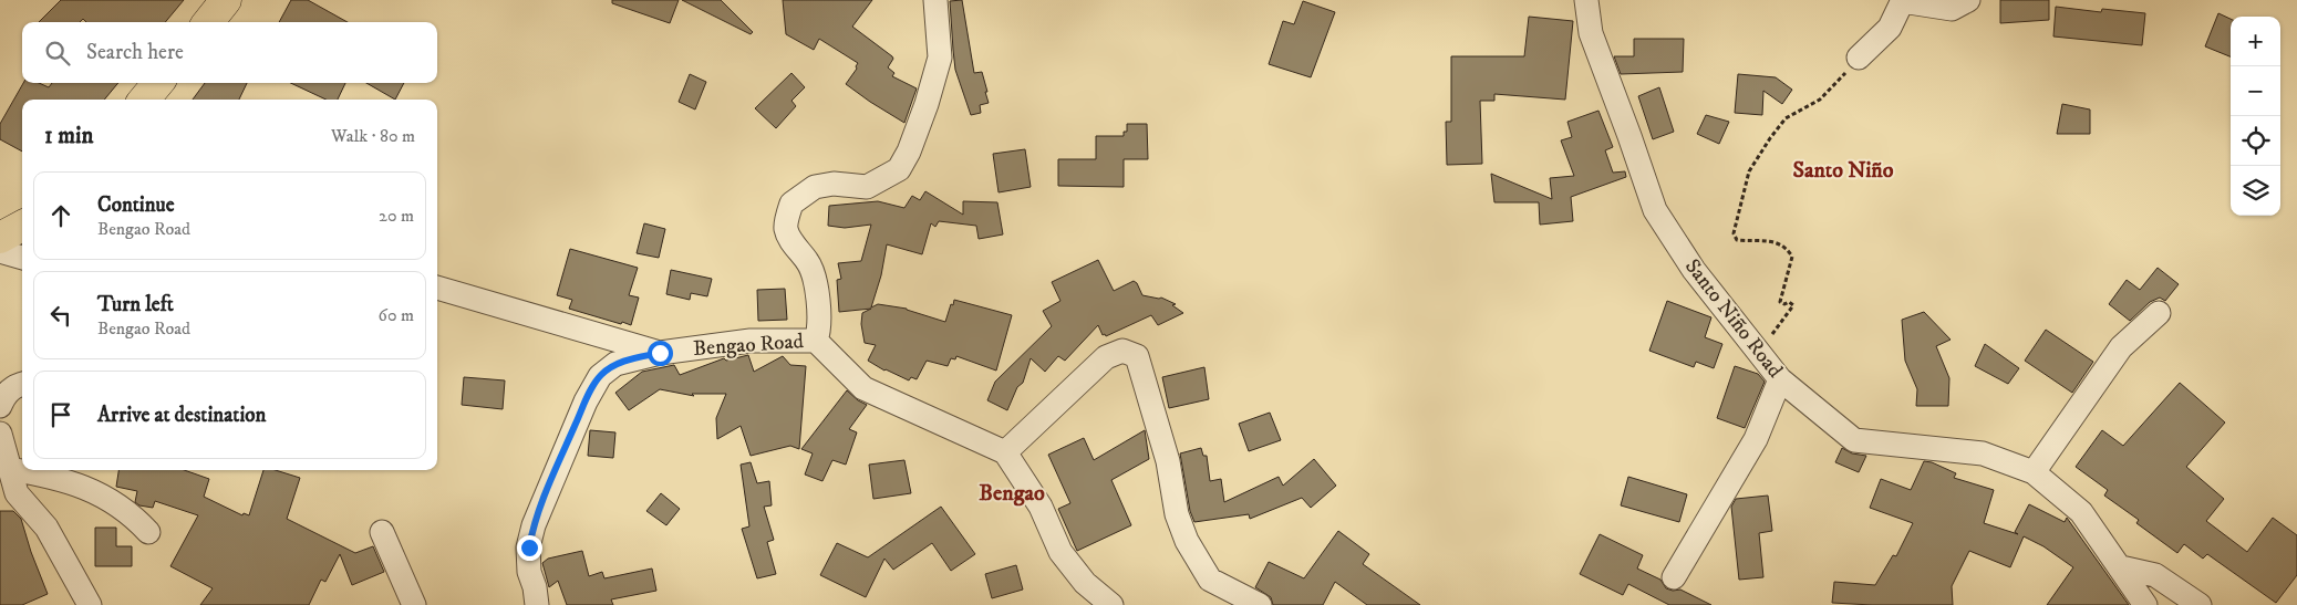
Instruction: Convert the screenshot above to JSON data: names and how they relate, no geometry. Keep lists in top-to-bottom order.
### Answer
{
  "streets": {
    "street": ["Santo Niño Road", "Bengao Road"]
  },
  "districts": ["Santo Niño", "Bengao"],
  "page": {
    "map_buttons": ["+", "−"],
    "search": "Search here",
    "heading": ["1 min", "Walk · 80 m"],
    "list": [
      ["Continue", "Bengao Road", "20 m"],
      ["Turn left", "Bengao Road", "60 m"],
      "Arrive at destination"
    ]
  }
}
